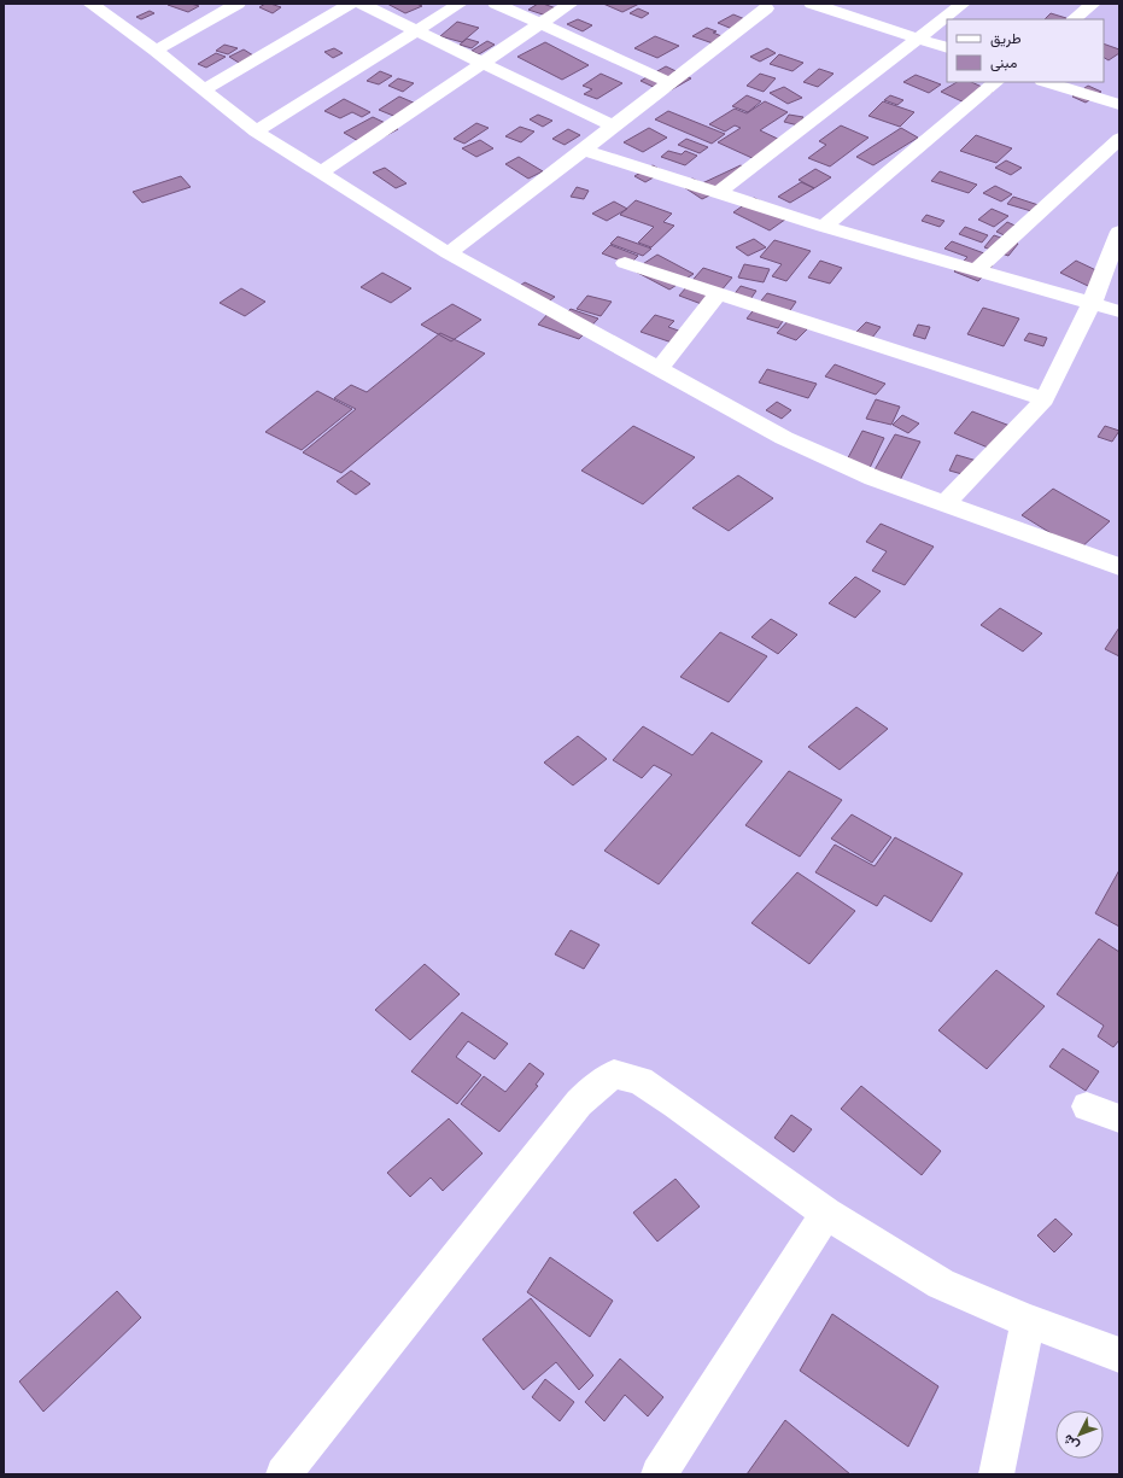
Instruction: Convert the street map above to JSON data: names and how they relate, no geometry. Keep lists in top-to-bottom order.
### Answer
{
  "legend": ["طريق", "مبنى"],
  "north": "bottom left"
}
